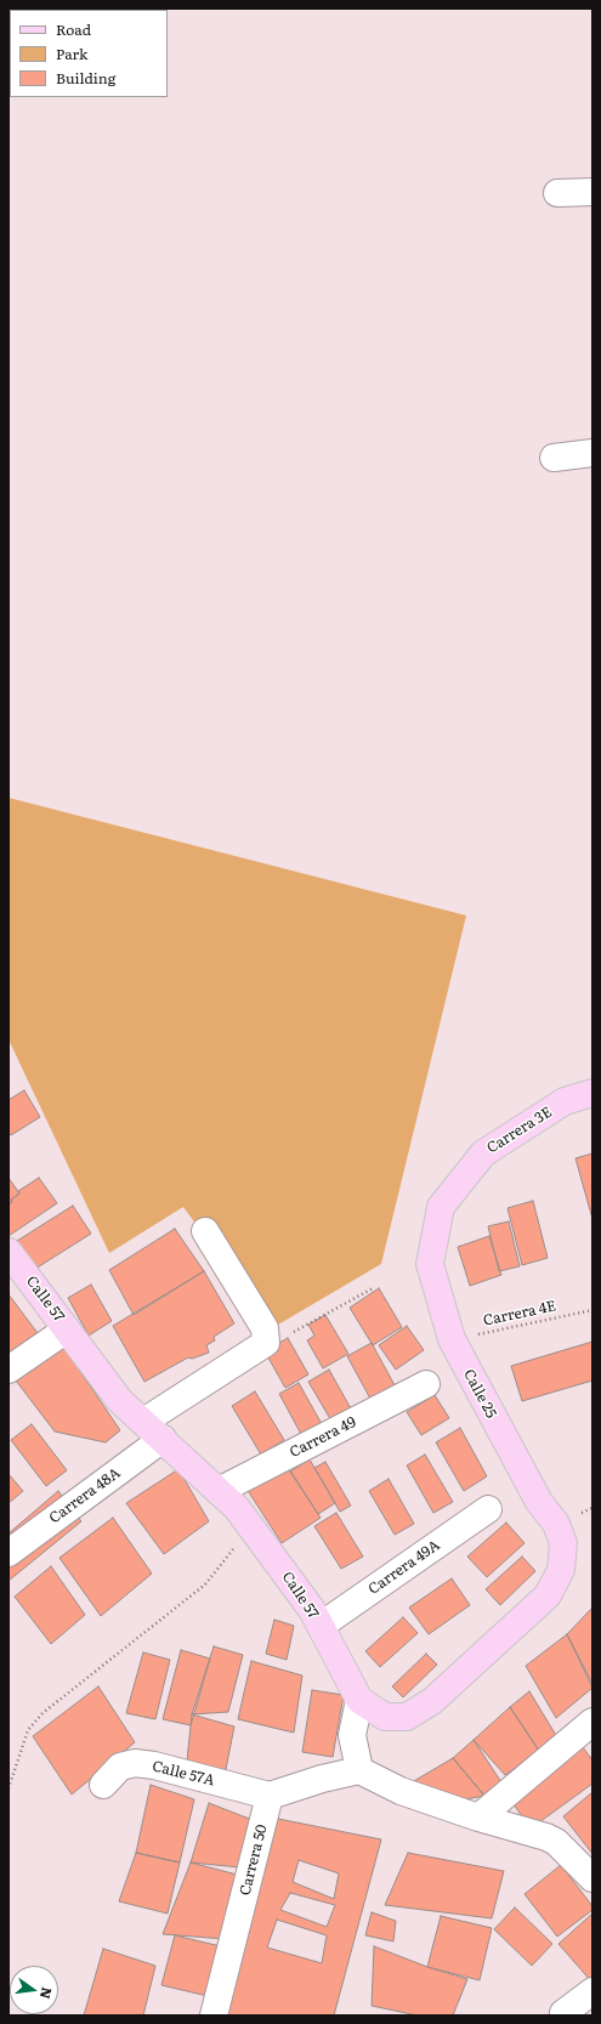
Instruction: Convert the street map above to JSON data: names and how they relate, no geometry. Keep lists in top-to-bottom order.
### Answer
{
  "streets": {
    "main road": ["Carrera 3E", "Calle 57", "Calle 25"],
    "street": [
      "Carrera 49",
      "Carrera 48A",
      "Carrera 49A",
      "Calle 57A",
      "Carrera 50"
    ],
    "path": ["Carrera 4E"]
  },
  "crossings": [
    ["Carrera 3E", "Calle 25"],
    ["Calle 57", "Calle 25"],
    ["Calle 57", "Carrera 49"],
    ["Calle 57", "Carrera 48A"],
    ["Calle 57", "Carrera 49A"],
    ["Carrera 4E", "Calle 25"],
    ["Calle 57A", "Carrera 50"]
  ],
  "legend": ["Road", "Park", "Building"],
  "north": "right"
}
